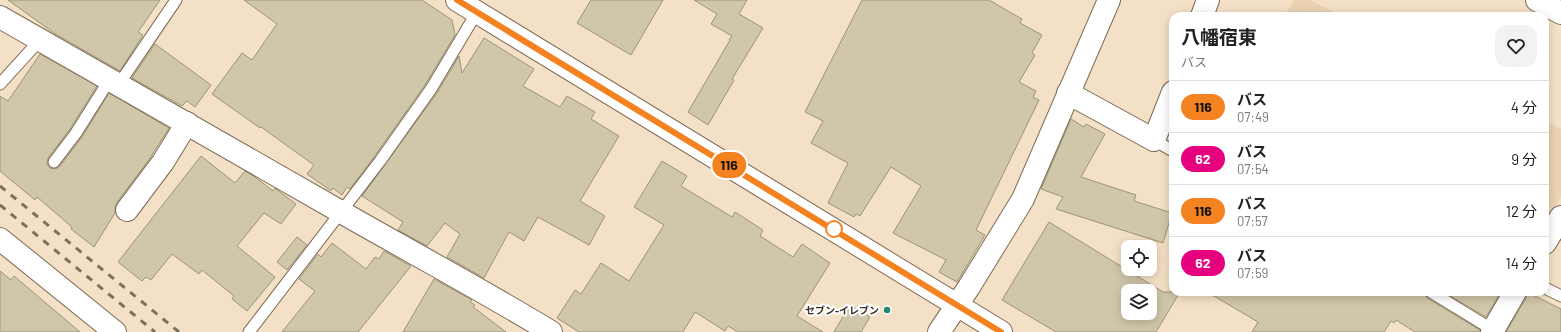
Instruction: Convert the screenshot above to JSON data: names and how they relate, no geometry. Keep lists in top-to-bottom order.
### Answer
{
  "places": ["セブン-イレブン"],
  "lines": ["bus line 116"],
  "page": {
    "on_map": "116",
    "heading": ["八幡宿東", "バス"],
    "list": [
      {
        "mark": "116",
        "name": "バス",
        "note": "07:49",
        "value": "4 分"
      },
      {
        "mark": "62",
        "name": "バス",
        "note": "07:54",
        "value": "9 分"
      },
      {
        "mark": "116",
        "name": "バス",
        "note": "07:57",
        "value": "12 分"
      },
      {
        "mark": "62",
        "name": "バス",
        "note": "07:59",
        "value": "14 分"
      }
    ]
  }
}
